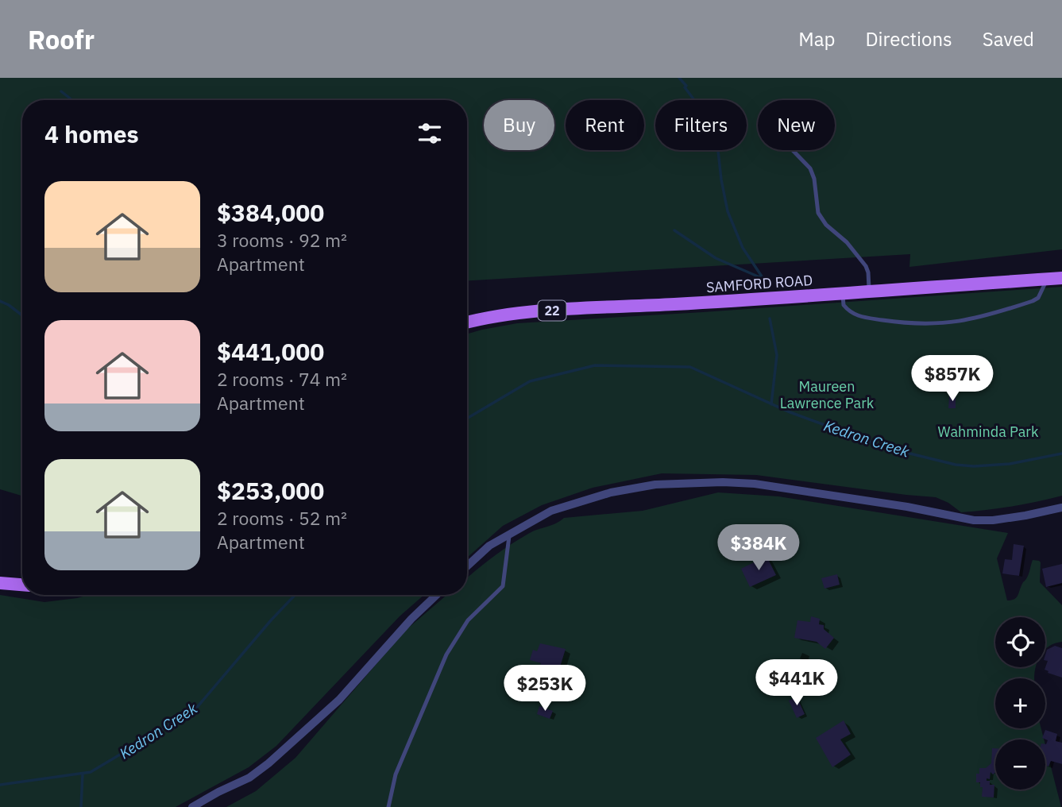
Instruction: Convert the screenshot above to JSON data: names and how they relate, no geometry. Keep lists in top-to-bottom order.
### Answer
{
  "streets": {
    "main road": ["SAMFORD ROAD", "22"]
  },
  "water": ["Kedron Creek"],
  "parks": ["Maureen Lawrence Park", "Wahminda Park"],
  "page": {
    "header": "Roofr",
    "nav": ["Map", "Directions", "Saved"],
    "chip": [
      "Buy",
      "Rent",
      "Filters",
      "New"
    ],
    "heading": "4 homes",
    "list": [
      {
        "name": "$384,000",
        "note": "3 rooms · 92 m² · Apartment"
      },
      {
        "name": "$441,000",
        "note": "2 rooms · 74 m² · Apartment"
      },
      {
        "name": "$253,000",
        "note": "2 rooms · 52 m² · Apartment"
      }
    ],
    "price": [
      "$857K",
      "$384K",
      "$441K",
      "$253K"
    ],
    "map_buttons": ["+", "−"]
  }
}
